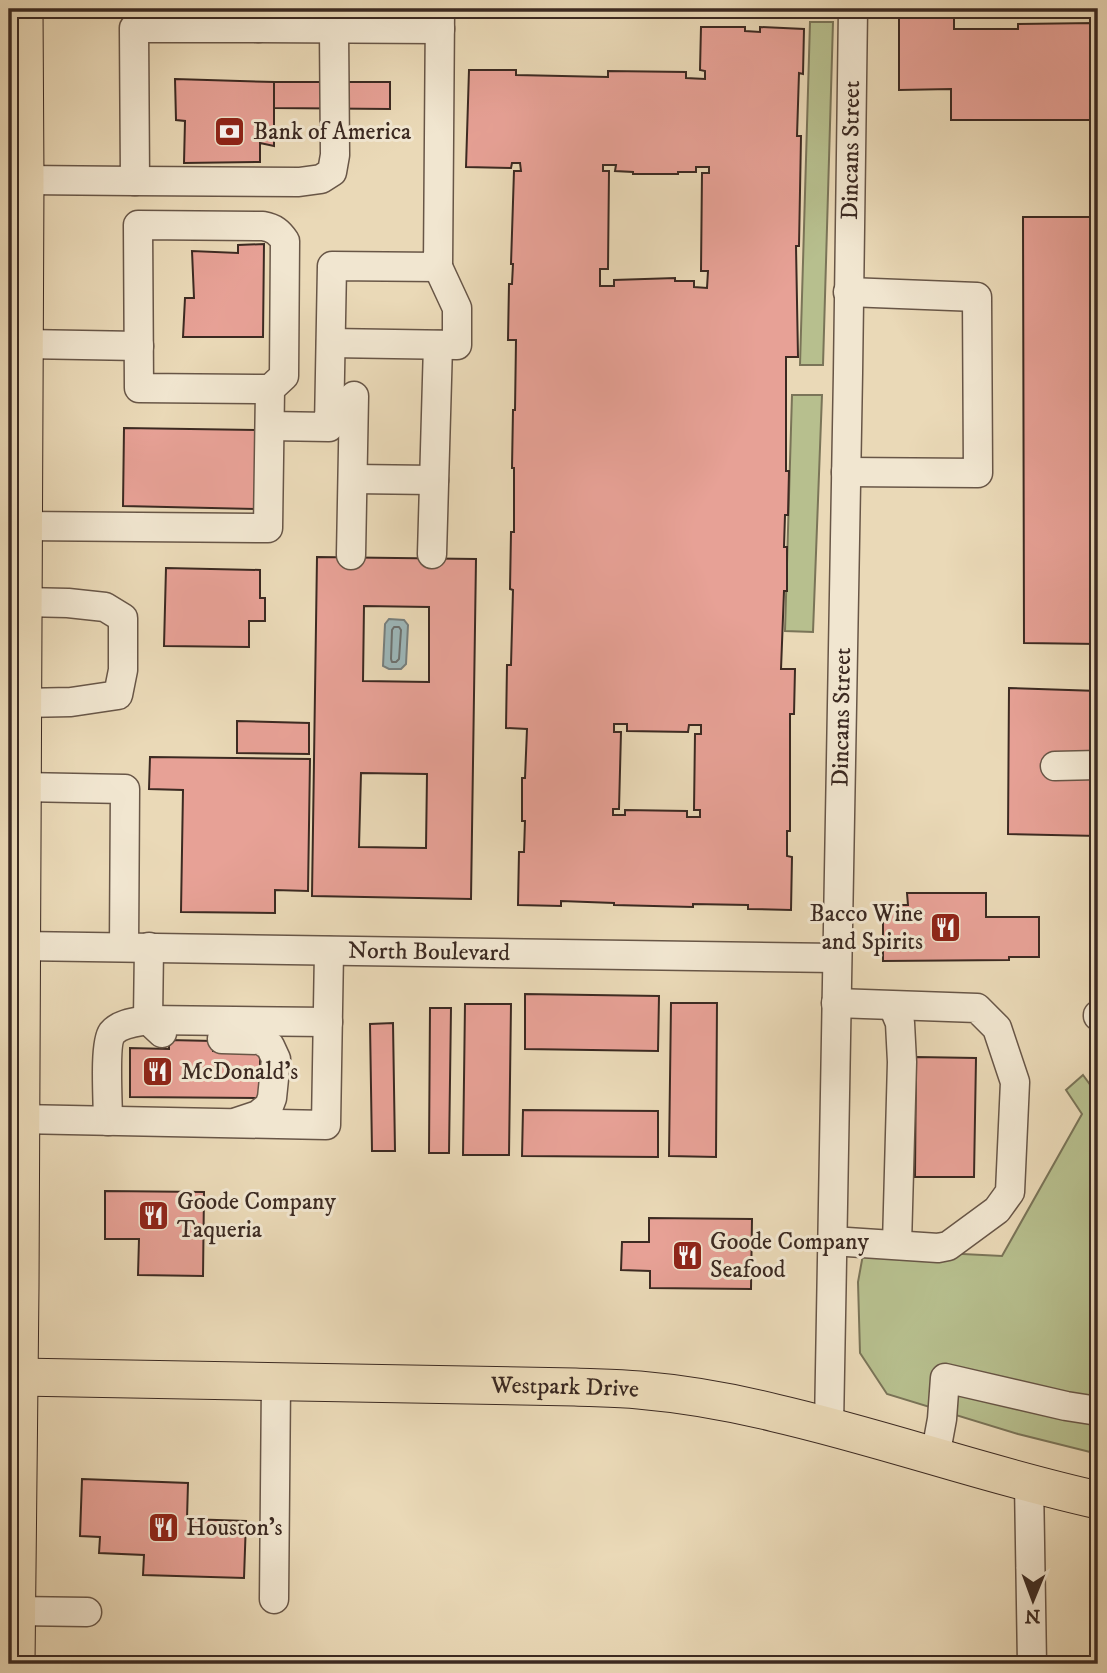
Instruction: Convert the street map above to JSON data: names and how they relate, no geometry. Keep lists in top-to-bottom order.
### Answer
{
  "streets": {
    "main road": ["Westpark Drive"],
    "street": ["Dincans Street", "North Boulevard"]
  },
  "crossings": [
    ["Dincans Street", "North Boulevard"],
    ["Dincans Street", "Westpark Drive"]
  ],
  "places": {
    "bank": ["Bank of America"],
    "restaurant": [
      "Bacco Wine and Spirits",
      "McDonald's",
      "Goode Company Taqueria",
      "Goode Company Seafood",
      "Houston's"
    ]
  },
  "north": "bottom"
}
